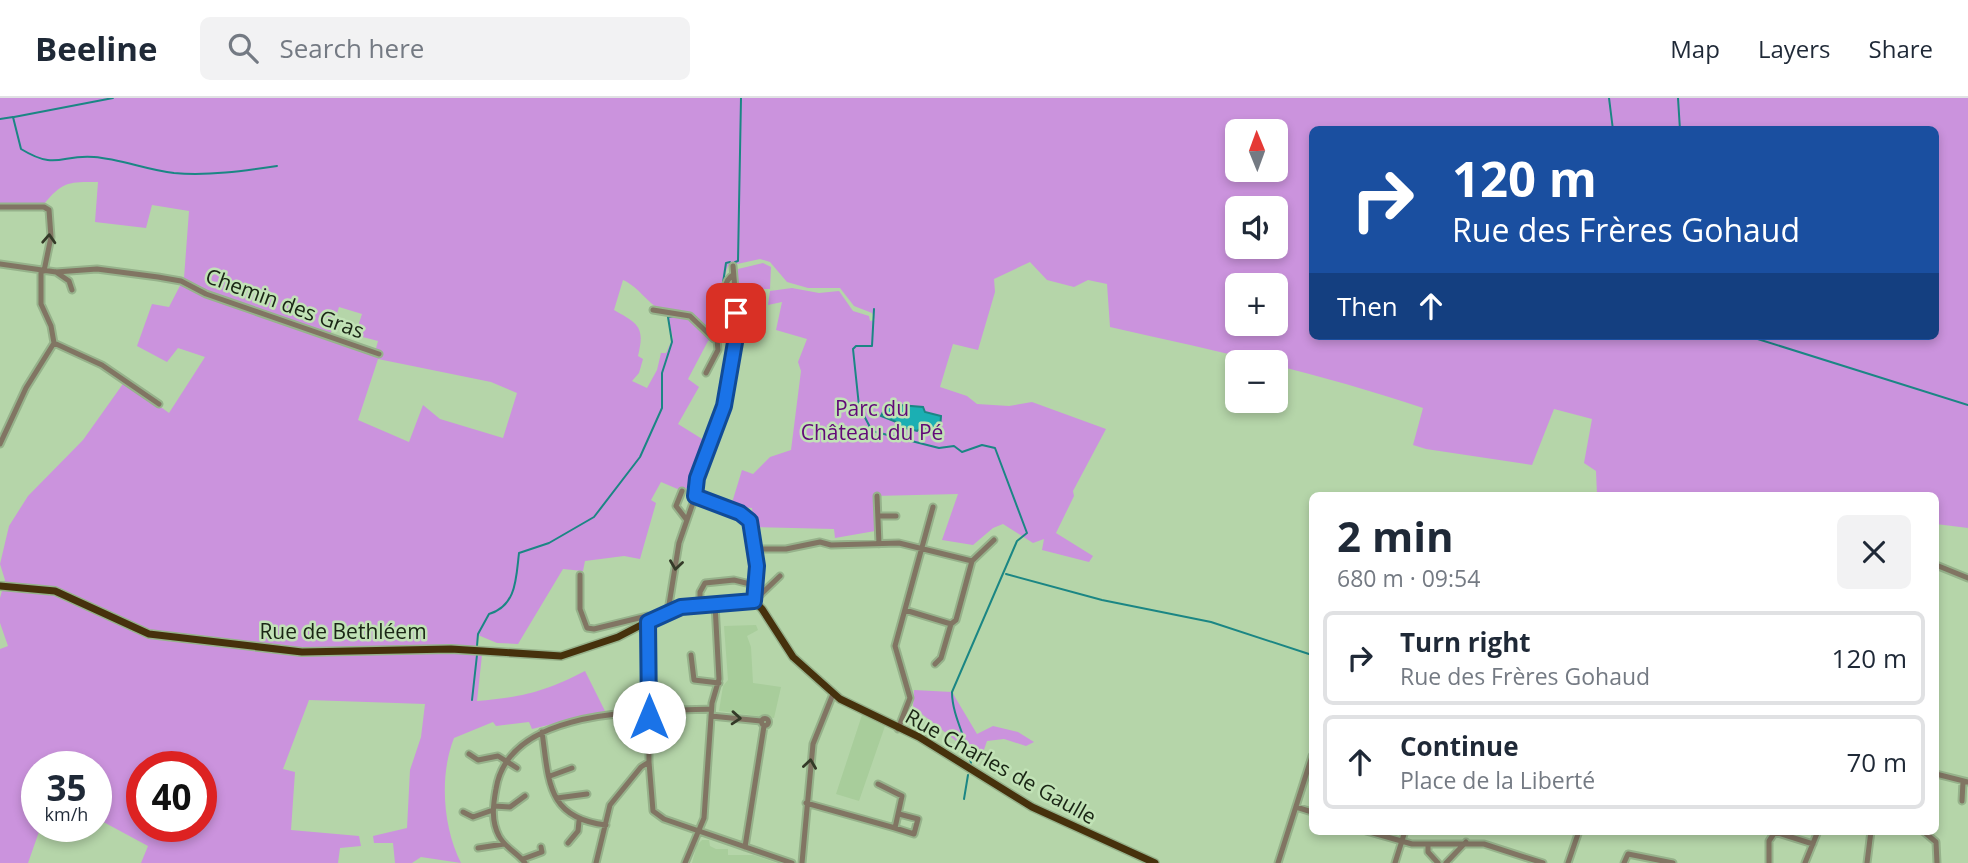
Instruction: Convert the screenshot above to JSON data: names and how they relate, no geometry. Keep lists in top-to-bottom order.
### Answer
{
  "streets": {
    "main road": ["Rue de Bethléem", "Rue Charles de Gaulle"],
    "street": ["Chemin des Gras"]
  },
  "crossings": [
    ["Rue de Bethléem", "Rue Charles de Gaulle"]
  ],
  "parks": ["Parc du Château du Pé"],
  "north": "top",
  "page": {
    "header": "Beeline",
    "search": "Search here",
    "nav": ["Map", "Layers", "Share"],
    "map_buttons": ["+", "−"],
    "turn": ["120 m", "Rue des Frères Gohaud"],
    "then": "Then",
    "heading": ["2 min", "680 m · 09:54"],
    "list": [
      {
        "name": "Turn right",
        "note": "Rue des Frères Gohaud",
        "value": "120 m"
      },
      {
        "name": "Continue",
        "note": "Place de la Liberté",
        "value": "70 m"
      }
    ],
    "speed": "35 km/h",
    "limit": "40"
  }
}
